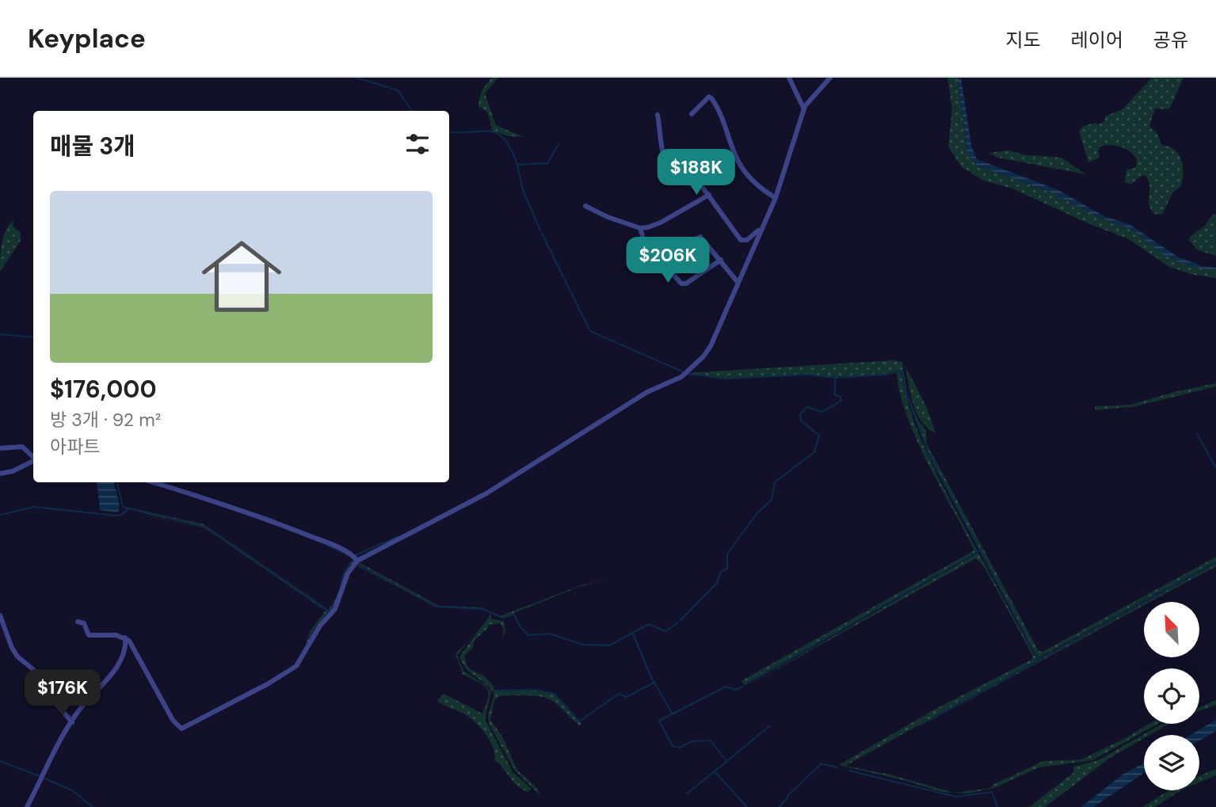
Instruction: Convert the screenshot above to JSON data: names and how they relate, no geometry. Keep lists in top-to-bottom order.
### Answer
{
  "north": "top left",
  "page": {
    "header": "Keyplace",
    "nav": ["지도", "레이어", "공유"],
    "heading": "매물 3개",
    "price": ["$188K", "$206K", "$176K"],
    "list": [
      {
        "name": "$176,000",
        "note": "방 3개 · 92 m² · 아파트"
      }
    ]
  }
}
